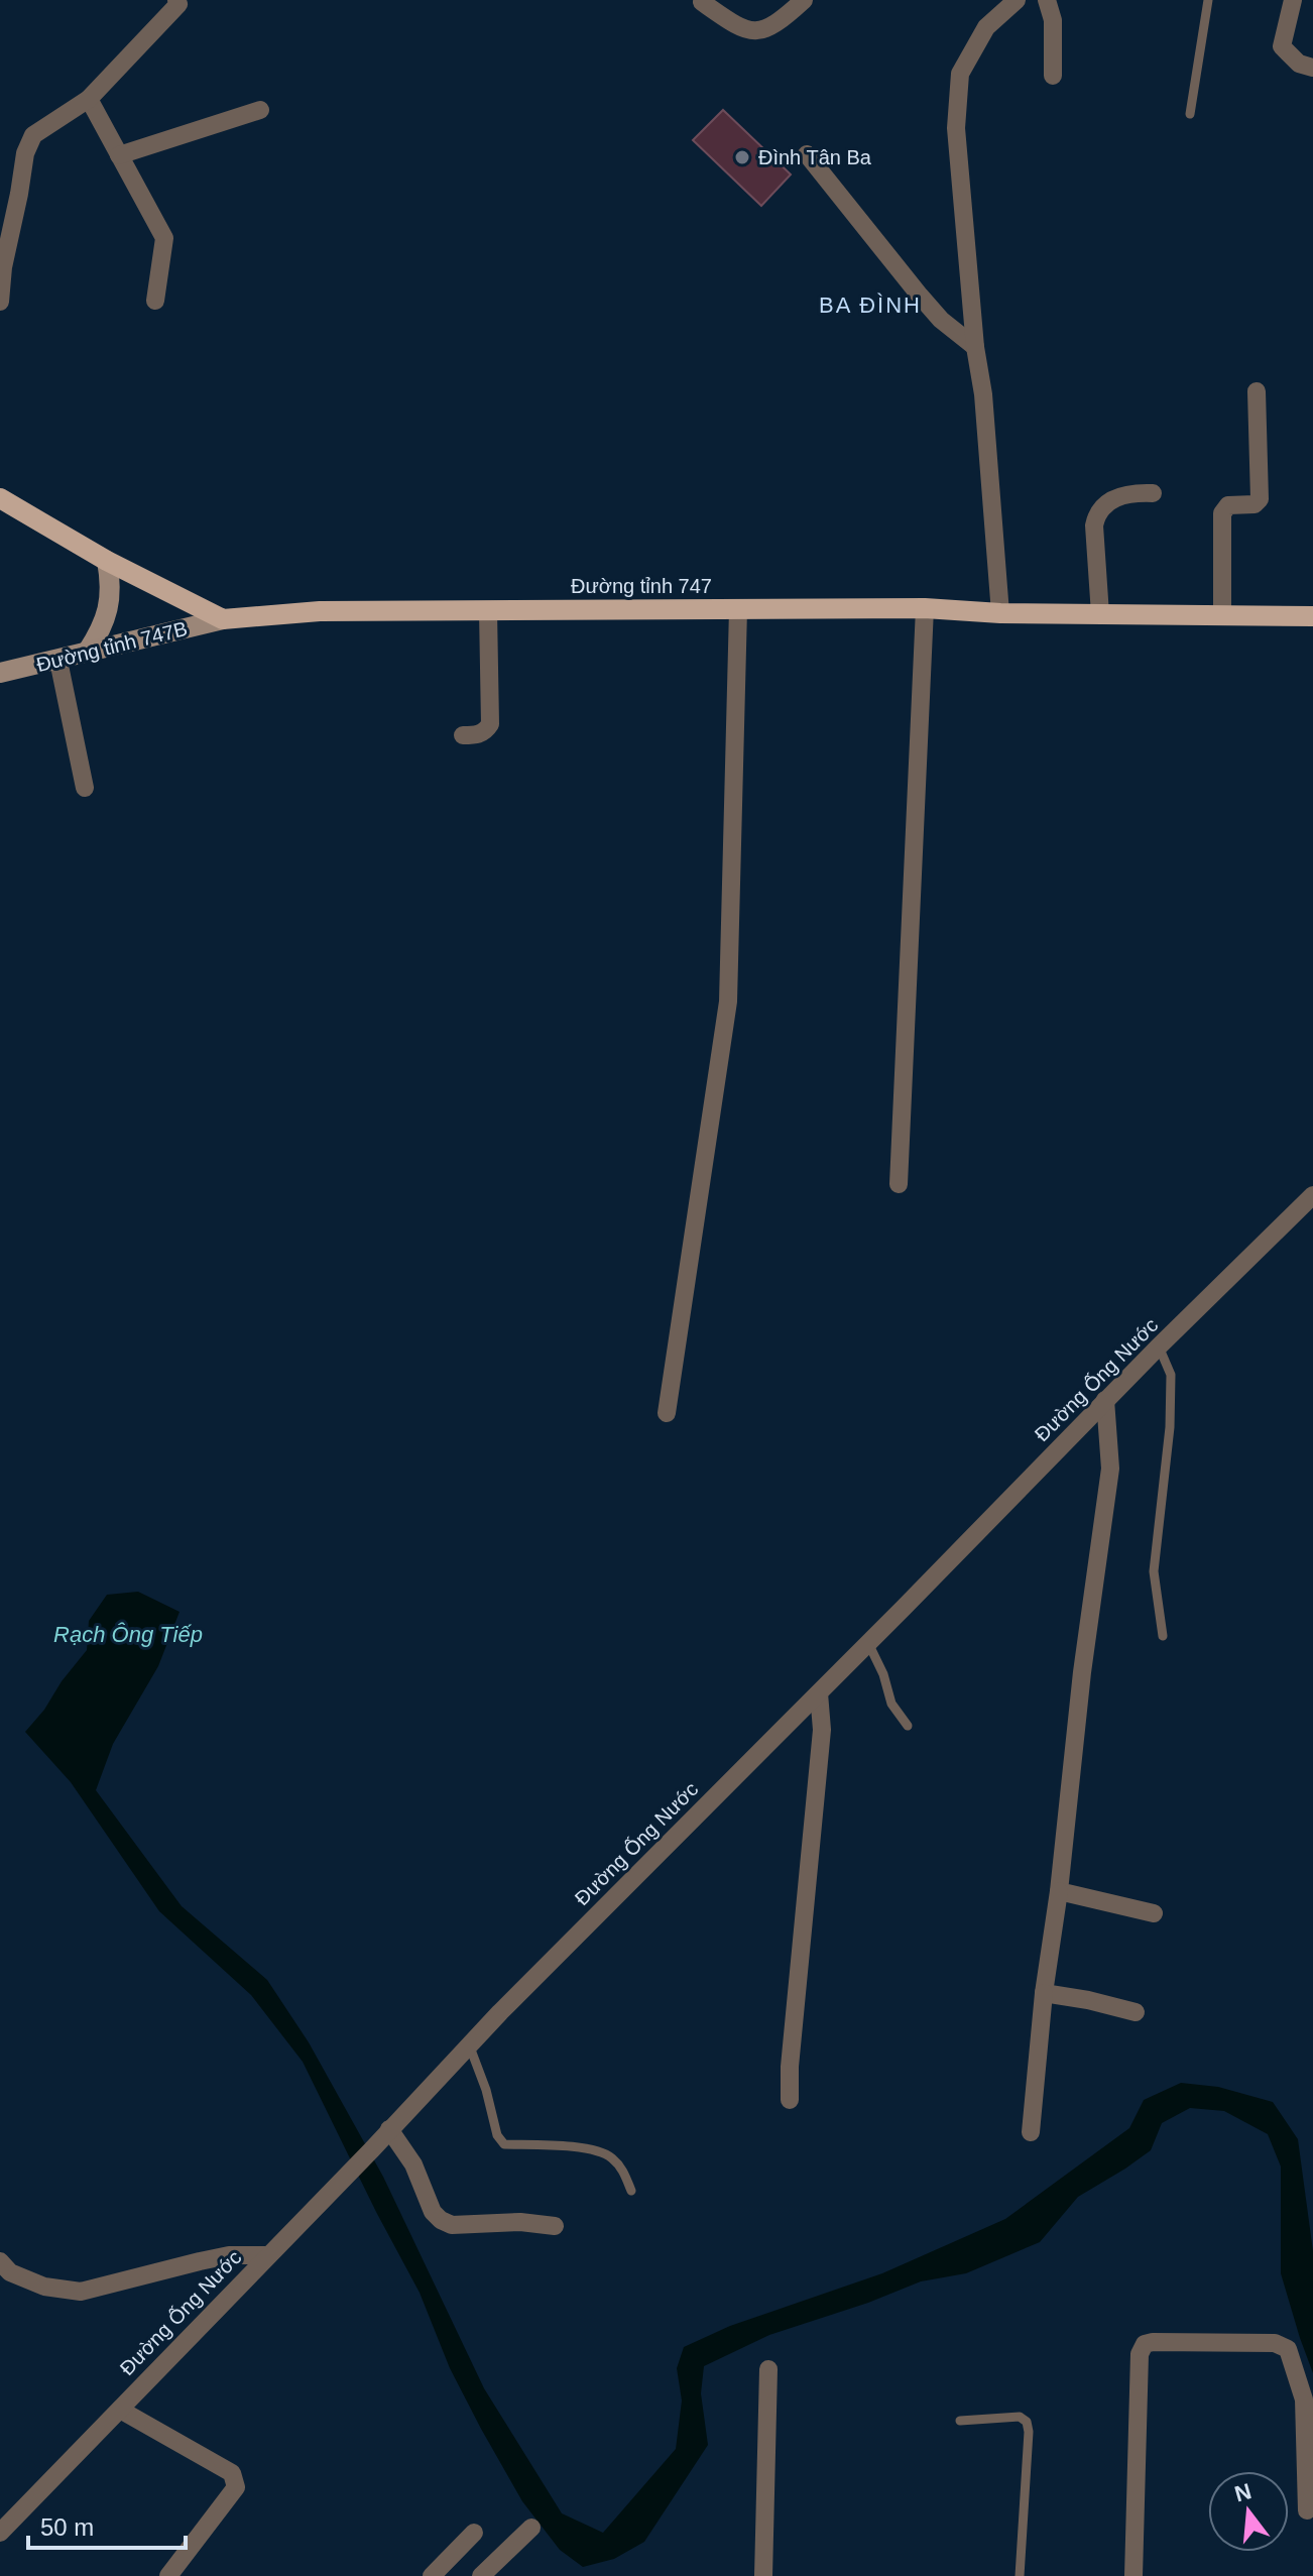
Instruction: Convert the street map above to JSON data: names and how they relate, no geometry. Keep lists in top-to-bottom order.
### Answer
{
  "streets": {
    "main road": ["Đường tỉnh 747", "Đường tỉnh 747B"],
    "street": ["Đường Ống Nước"]
  },
  "crossings": [
    ["Đường tỉnh 747", "Đường tỉnh 747B"]
  ],
  "districts": ["BA ĐÌNH"],
  "water": ["Rạch Ông Tiếp"],
  "places": ["Đình Tân Ba"],
  "scale_bar": "50 m",
  "north": "top"
}
